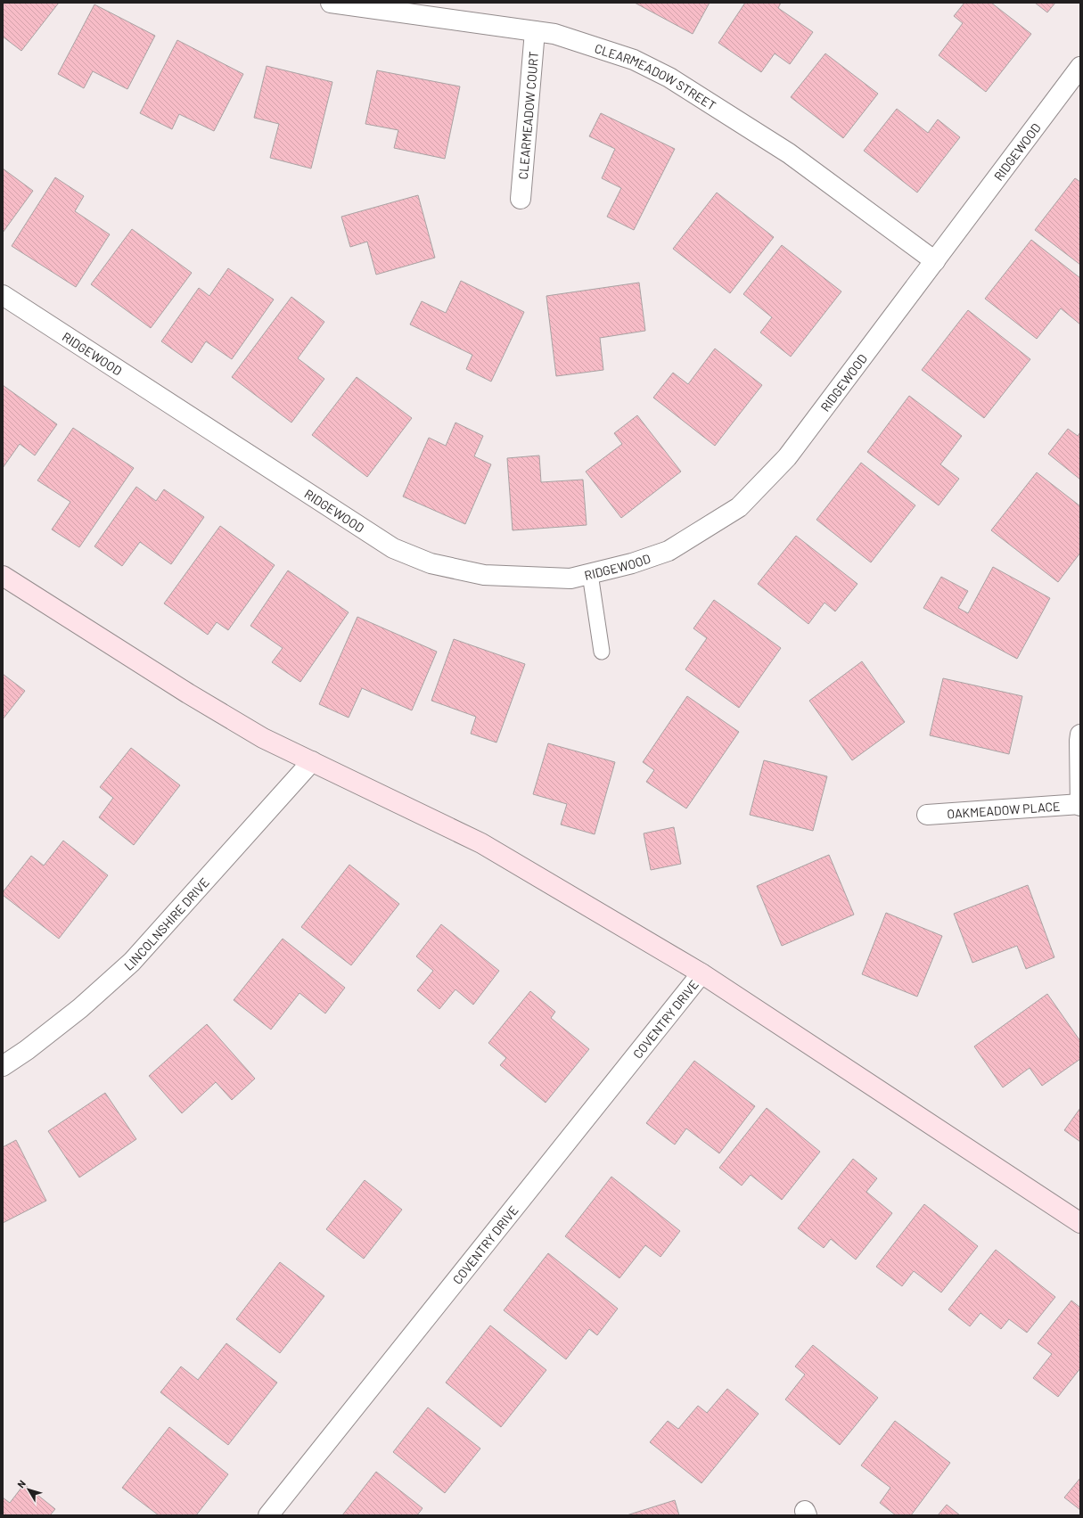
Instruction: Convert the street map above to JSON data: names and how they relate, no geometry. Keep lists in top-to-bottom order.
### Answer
{
  "streets": {
    "street": [
      "CLEARMEADOW STREET",
      "CLEARMEADOW COURT",
      "RIDGEWOOD",
      "OAKMEADOW PLACE",
      "LINCOLNSHIRE DRIVE",
      "COVENTRY DRIVE"
    ]
  },
  "crossings": [
    ["CLEARMEADOW STREET", "CLEARMEADOW COURT"],
    ["CLEARMEADOW STREET", "RIDGEWOOD"]
  ],
  "north": "top left"
}
